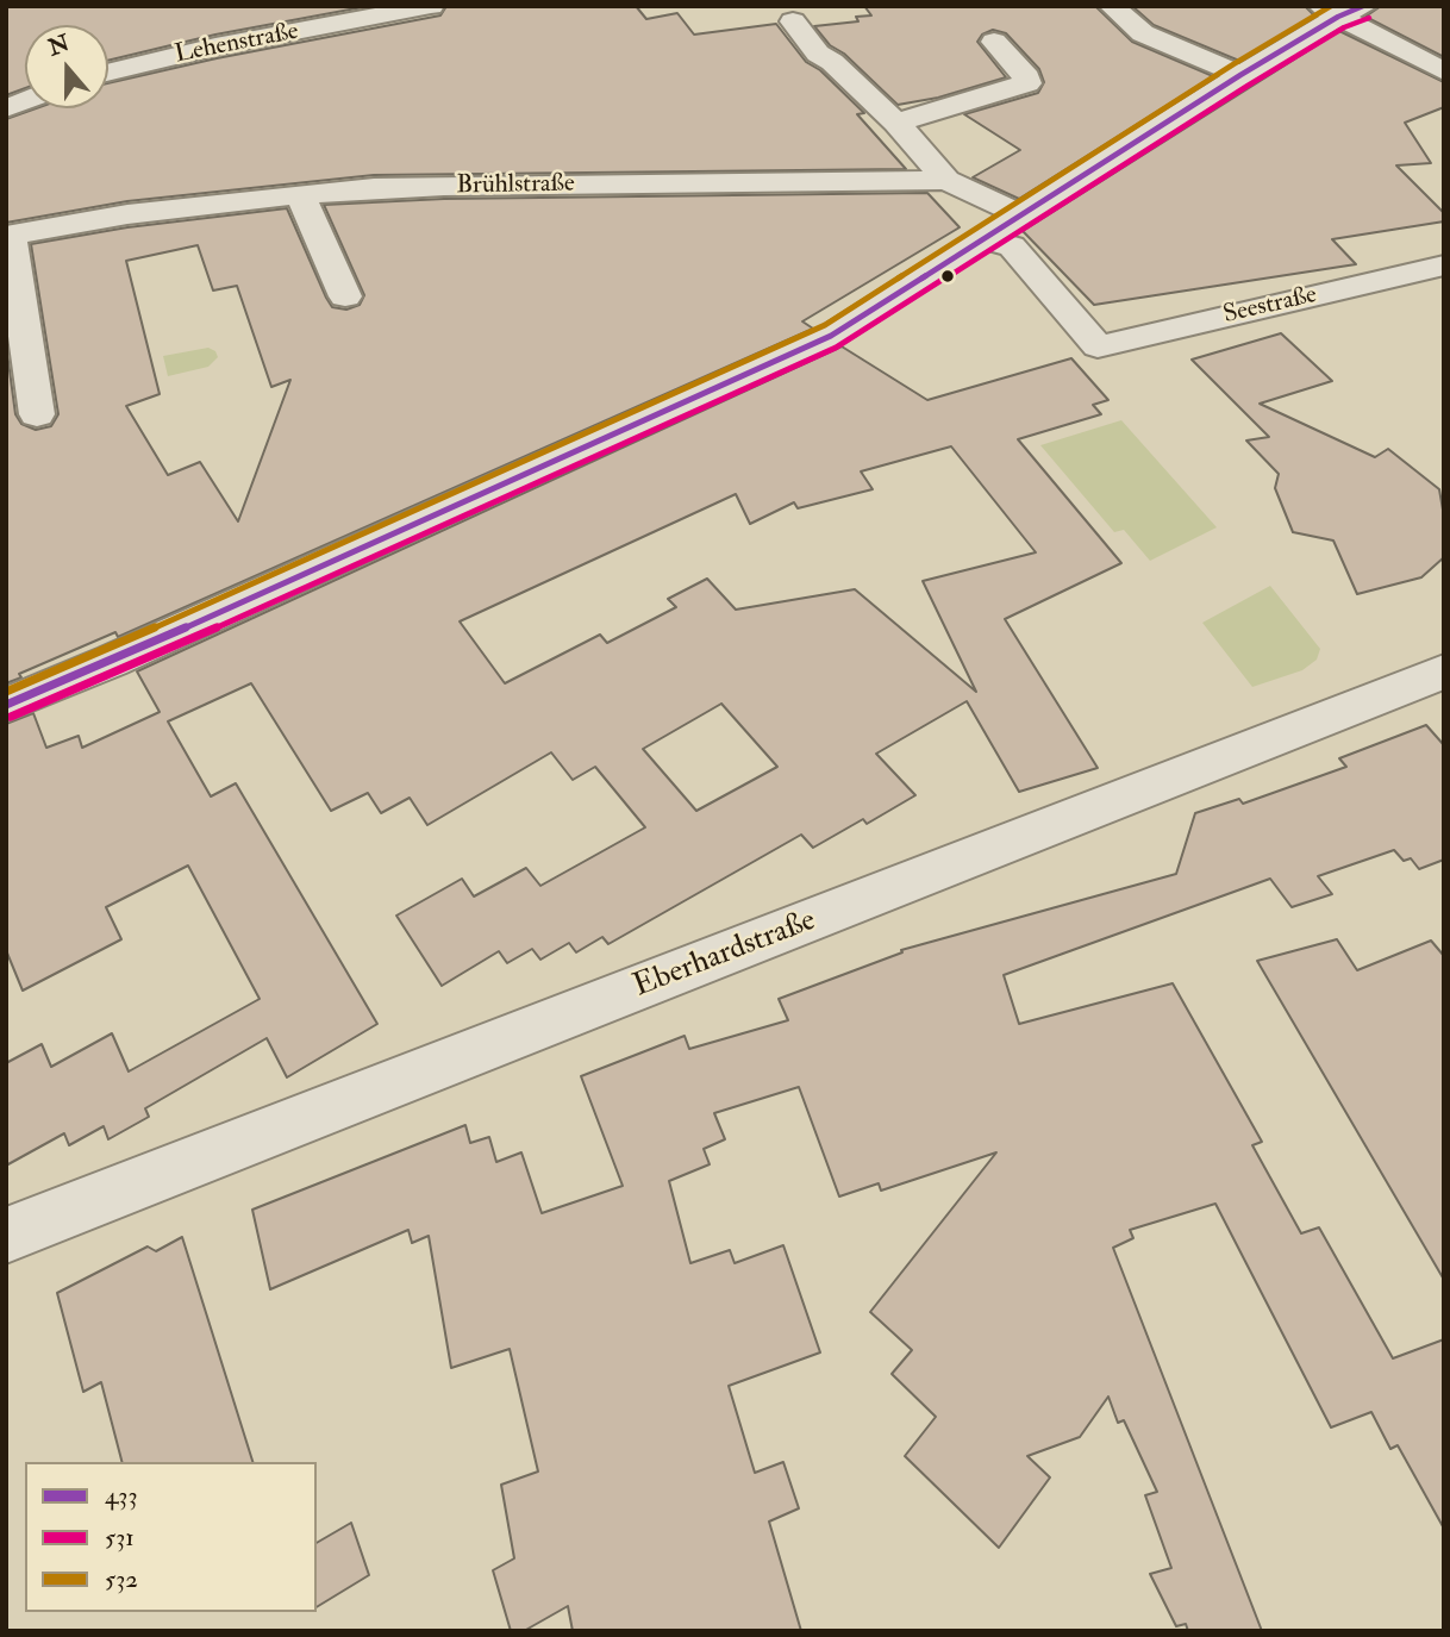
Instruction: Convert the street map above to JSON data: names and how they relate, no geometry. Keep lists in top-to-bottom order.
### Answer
{
  "streets": {
    "street": [
      "Lehenstraße",
      "Brühlstraße",
      "Seestraße",
      "Eberhardstraße"
    ]
  },
  "lines": ["transit line 433", "transit line 532", "transit line 531"],
  "legend": ["433", "531", "532"],
  "north": "top"
}
